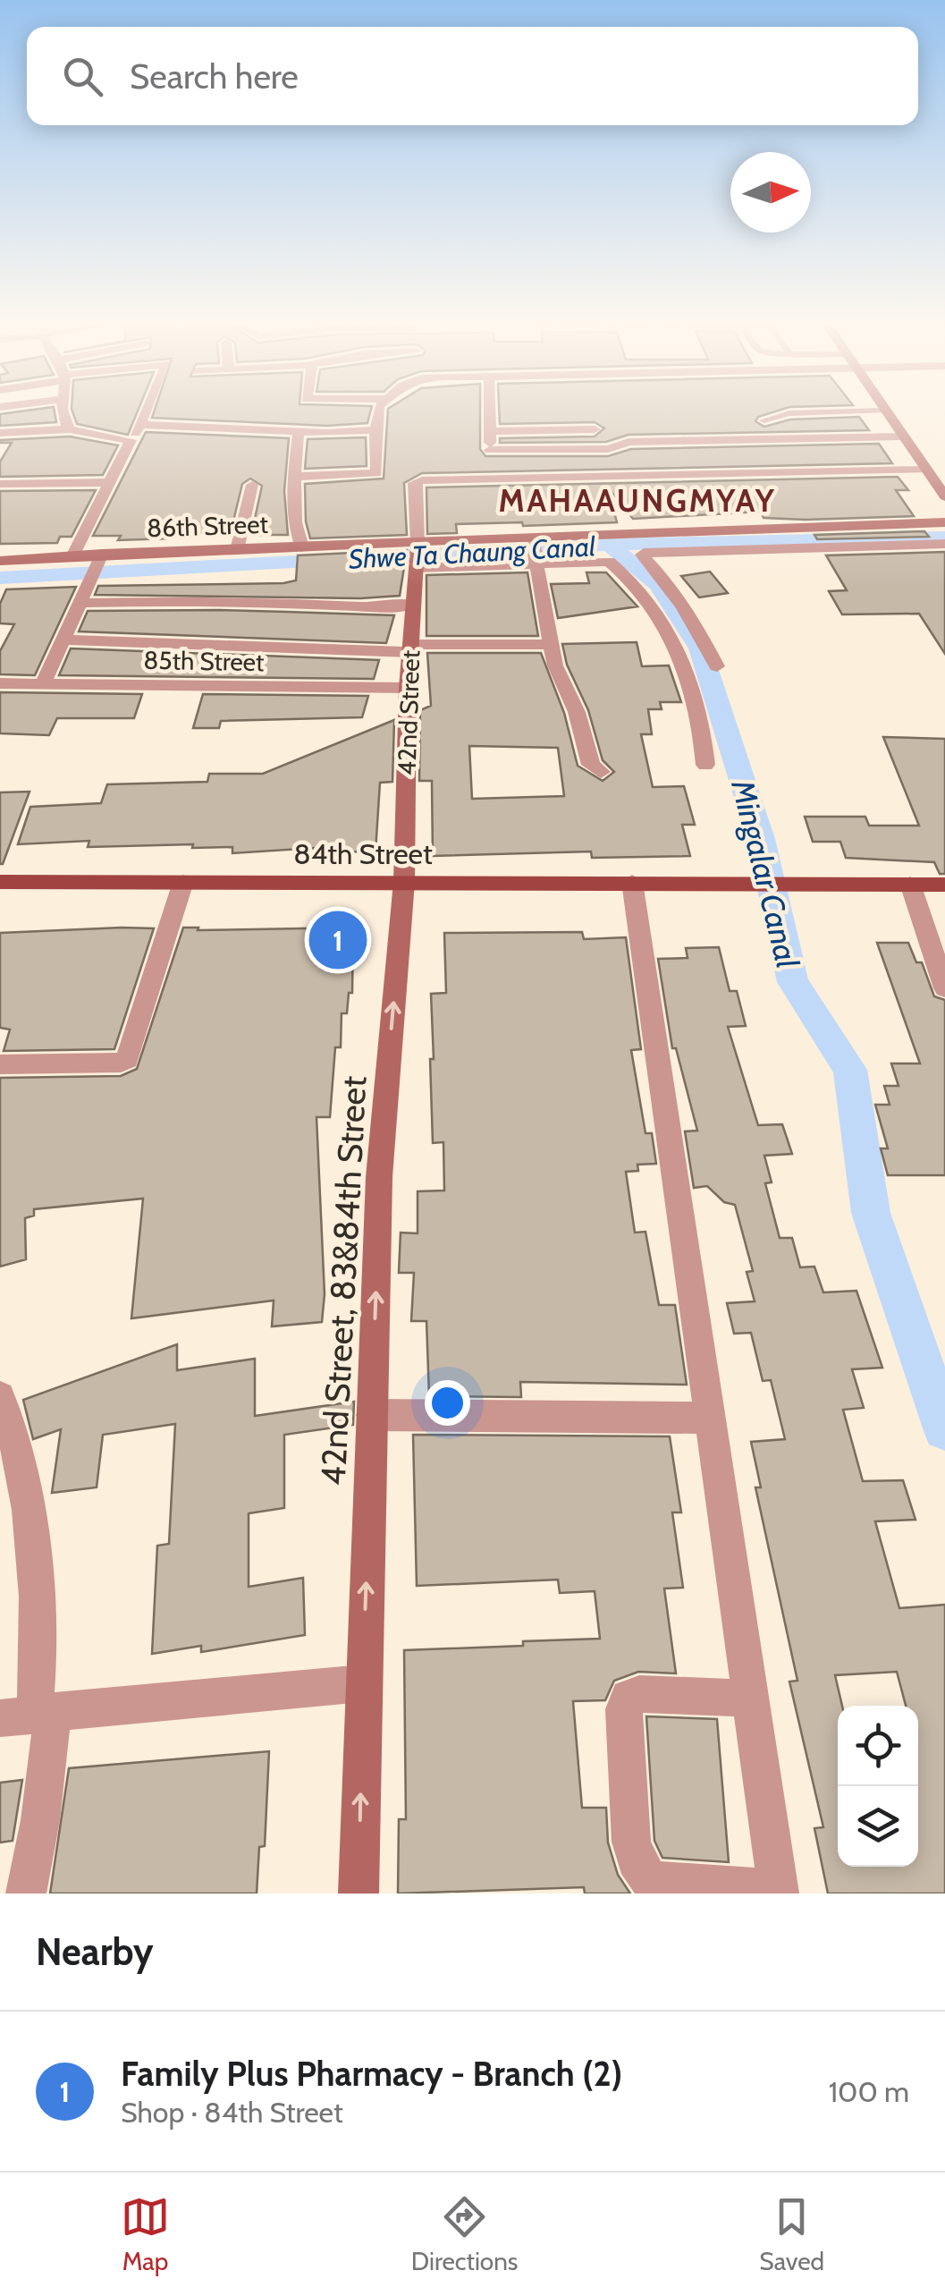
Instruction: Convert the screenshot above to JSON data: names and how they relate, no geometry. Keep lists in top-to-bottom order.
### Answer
{
  "streets": {
    "main road": [
      "86th Street",
      "42nd Street",
      "84th Street",
      "42nd Street, 83&84th Street"
    ],
    "street": ["85th Street"]
  },
  "crossings": [
    ["86th Street", "42nd Street"],
    ["85th Street", "42nd Street"],
    ["42nd Street", "84th Street"],
    ["42nd Street", "42nd Street, 83&84th Street"],
    ["84th Street", "42nd Street, 83&84th Street"]
  ],
  "one_way": ["42nd Street, 83&84th Street"],
  "districts": ["MAHAAUNGMYAY"],
  "water": ["Shwe Ta Chaung Canal", "Mingalar Canal"],
  "north": "right",
  "page": {
    "search": "Search here",
    "pins": "1",
    "heading": "Nearby",
    "list": [
      {
        "mark": "1",
        "name": "Family Plus Pharmacy - Branch (2)",
        "note": "Shop · 84th Street",
        "value": "100 m"
      }
    ],
    "nav": ["Map", "Directions", "Saved"]
  }
}
